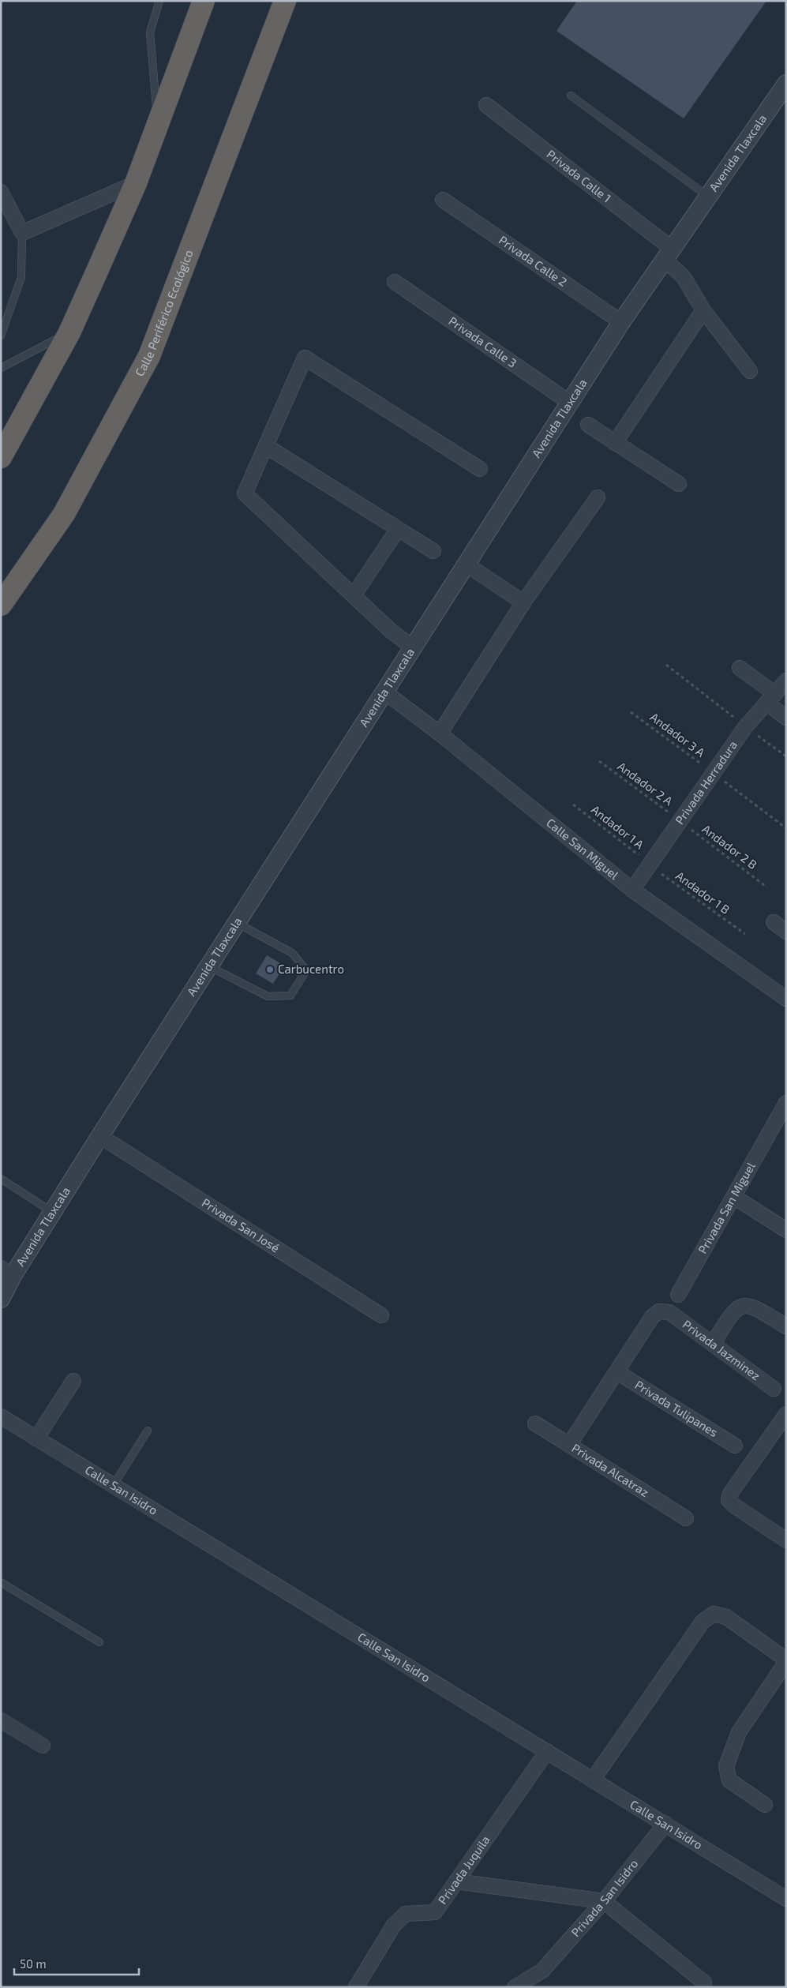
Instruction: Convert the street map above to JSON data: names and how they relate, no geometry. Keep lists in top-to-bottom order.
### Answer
{
  "streets": {
    "highway": ["Calle Periférico Ecológico"],
    "street": [
      "Avenida Tlaxcala",
      "Privada Calle 1",
      "Privada Calle 2",
      "Privada Calle 3",
      "Privada Herradura",
      "Calle San Miguel",
      "Privada San Miguel",
      "Privada San José",
      "Privada Jazminez",
      "Privada Tulipanes",
      "Privada Alcatraz",
      "Calle San Isidro",
      "Privada Juquila",
      "Privada San Isidro"
    ],
    "path": [
      "Andador 3 A",
      "Andador 2 A",
      "Andador 1 A",
      "Andador 2 B",
      "Andador 1 B"
    ]
  },
  "crossings": [
    ["Avenida Tlaxcala", "Privada Calle 1"],
    ["Avenida Tlaxcala", "Privada Calle 2"],
    ["Avenida Tlaxcala", "Privada Calle 3"],
    ["Avenida Tlaxcala", "Calle San Miguel"],
    ["Avenida Tlaxcala", "Privada San José"],
    ["Andador 3 A", "Privada Herradura"],
    ["Privada Herradura", "Andador 2 A"],
    ["Privada Herradura", "Andador 1 A"],
    ["Privada Herradura", "Andador 2 B"],
    ["Privada Herradura", "Calle San Miguel"],
    ["Privada Herradura", "Andador 1 B"],
    ["Andador 2 A", "Andador 2 B"],
    ["Andador 1 A", "Andador 1 B"],
    ["Privada Jazminez", "Privada Tulipanes"],
    ["Calle San Isidro", "Privada Juquila"],
    ["Calle San Isidro", "Privada San Isidro"]
  ],
  "places": ["Carbucentro"],
  "scale_bar": "50 m"
}
